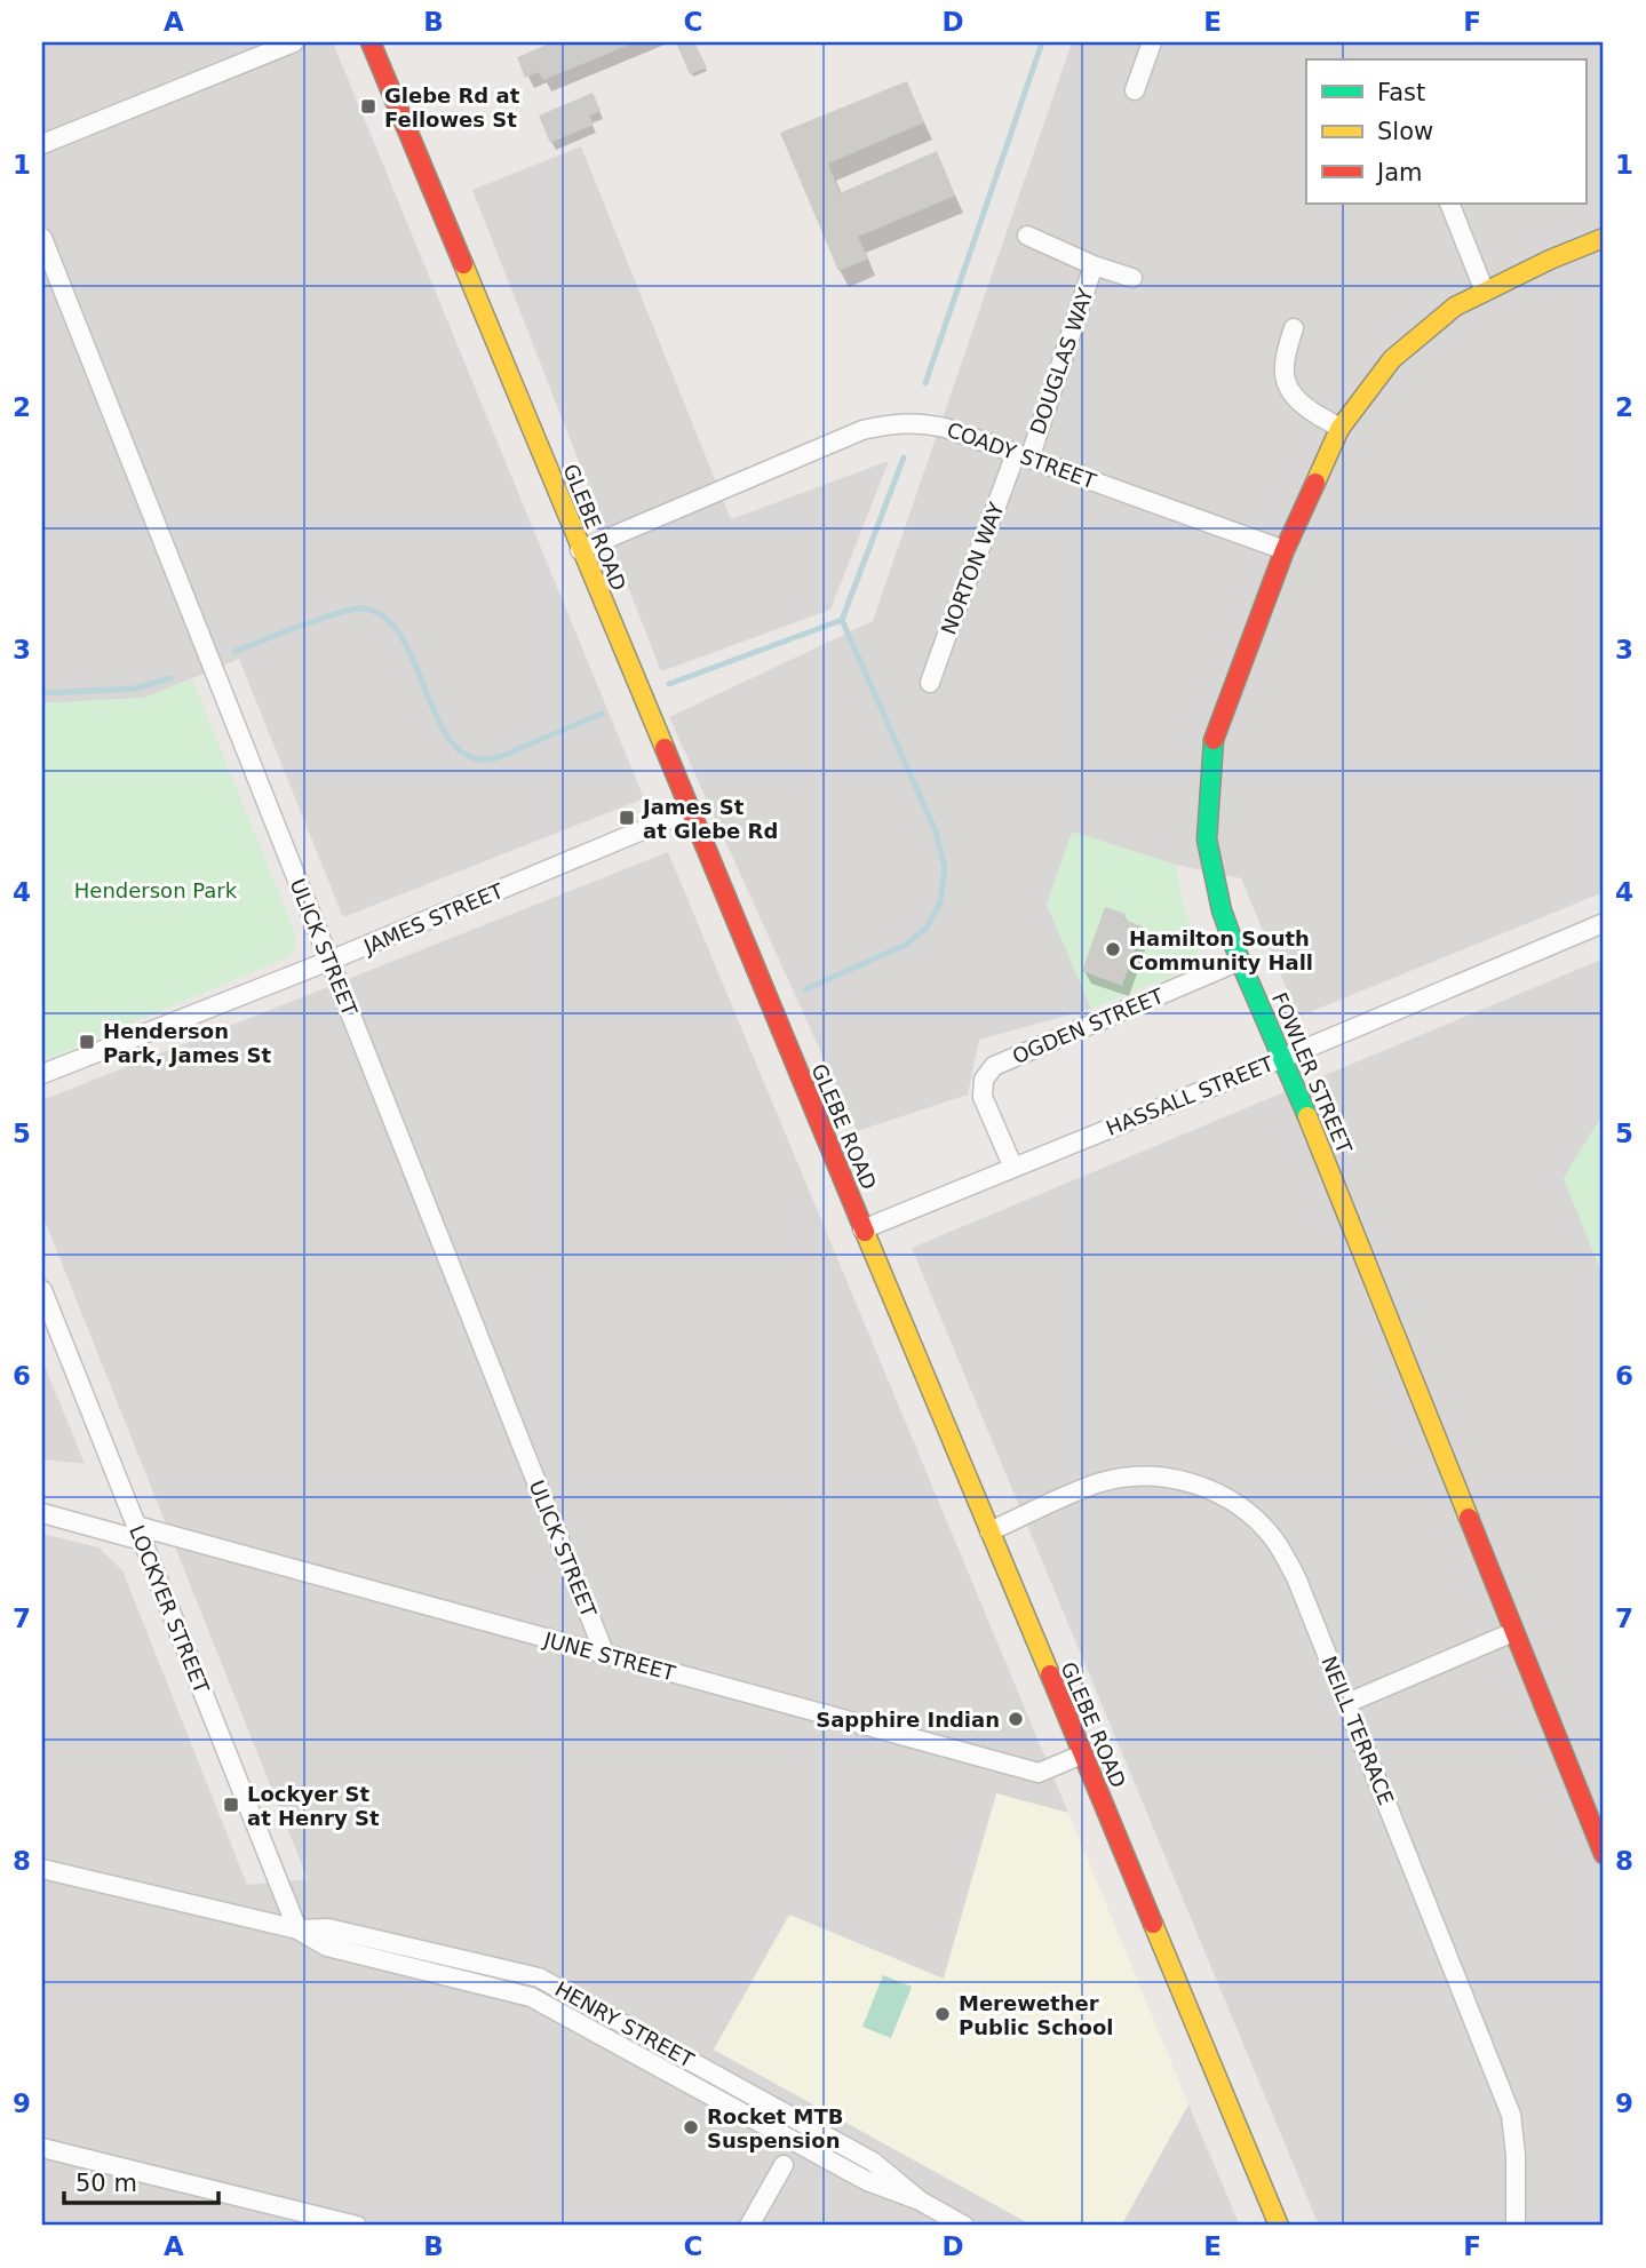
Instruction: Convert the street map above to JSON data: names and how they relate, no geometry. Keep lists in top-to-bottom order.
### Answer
{
  "streets": {
    "main road": ["GLEBE ROAD", "FOWLER STREET"],
    "street": [
      "DOUGLAS WAY",
      "COADY STREET",
      "NORTON WAY",
      "JAMES STREET",
      "ULICK STREET",
      "OGDEN STREET",
      "HASSALL STREET",
      "LOCKYER STREET",
      "JUNE STREET",
      "NEILL TERRACE",
      "HENRY STREET"
    ]
  },
  "crossings": [
    ["DOUGLAS WAY", "COADY STREET"],
    ["DOUGLAS WAY", "NORTON WAY"],
    ["COADY STREET", "GLEBE ROAD"],
    ["COADY STREET", "NORTON WAY"],
    ["COADY STREET", "FOWLER STREET"],
    ["GLEBE ROAD", "JAMES STREET"],
    ["GLEBE ROAD", "HASSALL STREET"],
    ["GLEBE ROAD", "JUNE STREET"],
    ["GLEBE ROAD", "NEILL TERRACE"],
    ["JAMES STREET", "ULICK STREET"],
    ["ULICK STREET", "JUNE STREET"],
    ["OGDEN STREET", "FOWLER STREET"],
    ["OGDEN STREET", "HASSALL STREET"],
    ["FOWLER STREET", "HASSALL STREET"],
    ["LOCKYER STREET", "JUNE STREET"],
    ["LOCKYER STREET", "HENRY STREET"]
  ],
  "parks": ["Henderson Park"],
  "places": {
    "transit": [
      "Glebe Rd at Fellowes St",
      "James St at Glebe Rd",
      "Henderson Park, James St",
      "Lockyer St at Henry St"
    ],
    "other": [
      "Hamilton South Community Hall",
      "Sapphire Indian",
      "Merewether Public School",
      "Rocket MTB Suspension"
    ]
  },
  "legend": ["Fast", "Slow", "Jam"],
  "scale_bar": "50 m",
  "grid": {
    "columns": [
      "A",
      "B",
      "C",
      "D",
      "E",
      "F"
    ],
    "rows": [
      "1",
      "2",
      "3",
      "4",
      "5",
      "6",
      "7",
      "8",
      "9"
    ]
  }
}
